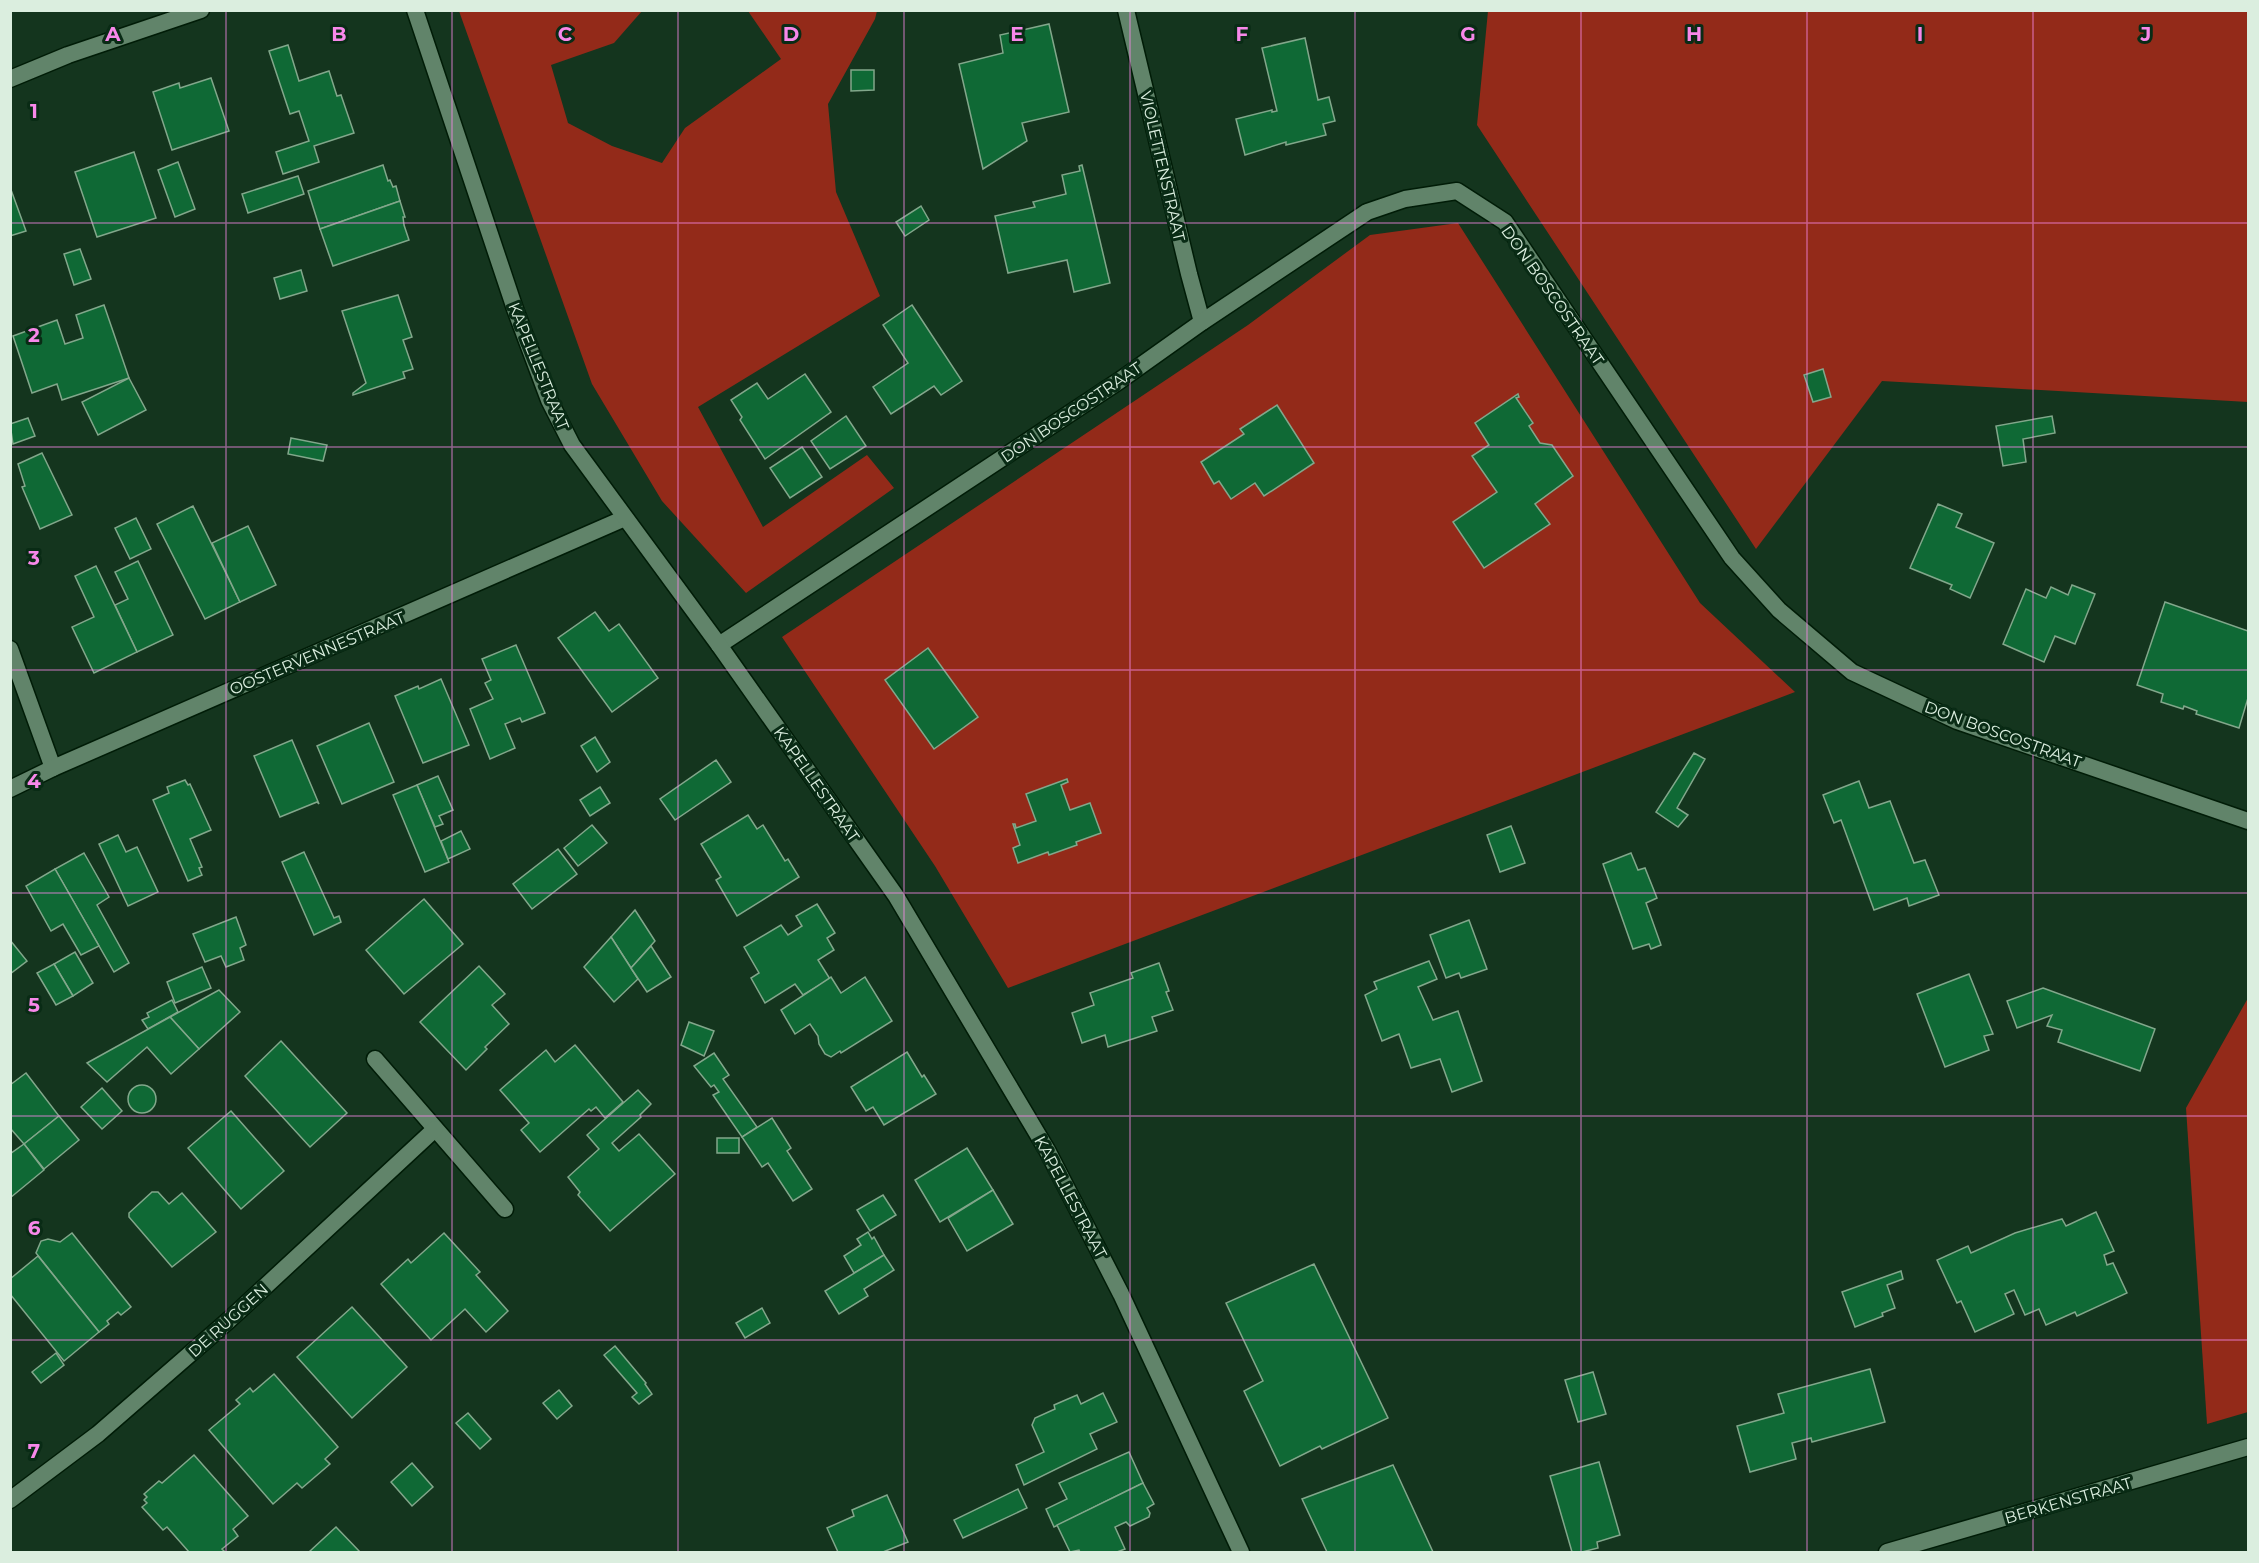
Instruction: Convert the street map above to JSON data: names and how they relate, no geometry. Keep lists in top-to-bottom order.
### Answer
{
  "streets": {
    "street": [
      "VIOLETTENSTRAAT",
      "DON BOSCOSTRAAT",
      "KAPELLESTRAAT",
      "OOSTERVENNESTRAAT",
      "DE RUGGEN",
      "BERKENSTRAAT"
    ]
  },
  "crossings": [
    ["VIOLETTENSTRAAT", "DON BOSCOSTRAAT"],
    ["DON BOSCOSTRAAT", "KAPELLESTRAAT"],
    ["KAPELLESTRAAT", "OOSTERVENNESTRAAT"]
  ],
  "grid": {
    "columns": [
      "A",
      "B",
      "C",
      "D",
      "E",
      "F",
      "G",
      "H",
      "I",
      "J"
    ],
    "rows": [
      "1",
      "2",
      "3",
      "4",
      "5",
      "6",
      "7"
    ]
  }
}
